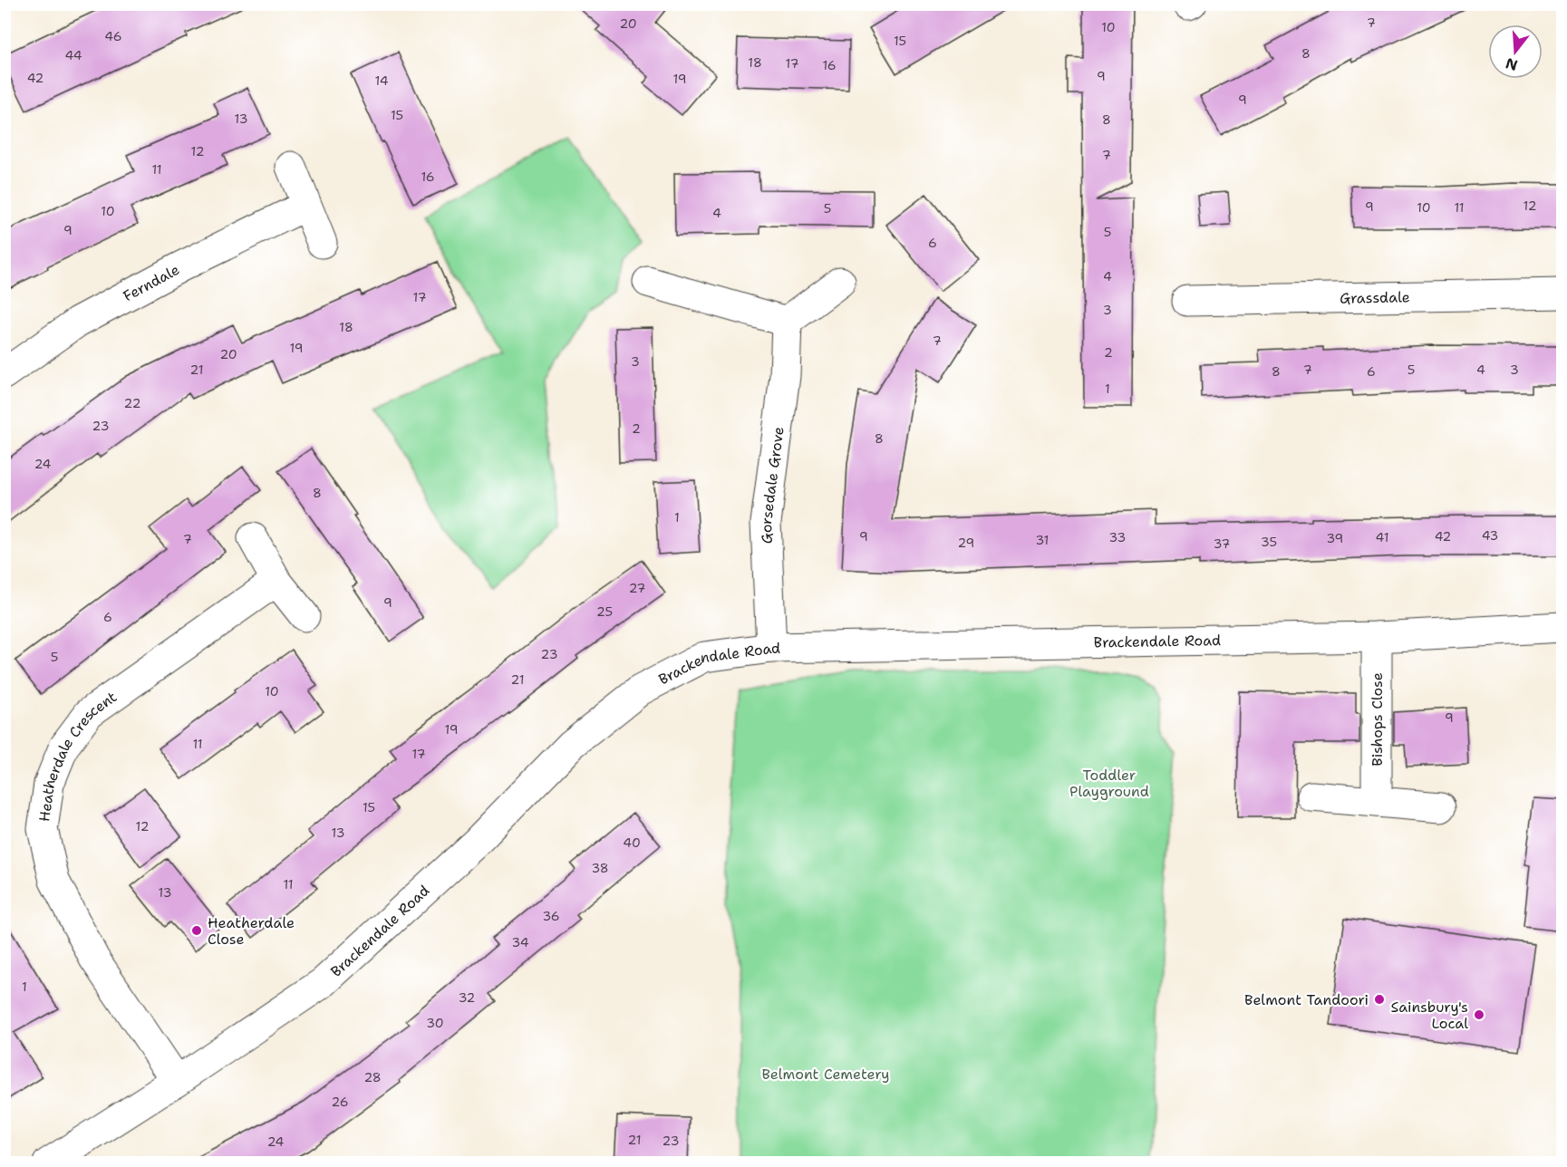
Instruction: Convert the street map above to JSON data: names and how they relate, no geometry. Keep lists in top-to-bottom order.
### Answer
{
  "streets": {
    "street": [
      "Ferndale",
      "Grassdale",
      "Gorsedale Grove",
      "Brackendale Road",
      "Bishops Close",
      "Heatherdale Crescent"
    ]
  },
  "crossings": [
    ["Gorsedale Grove", "Brackendale Road"],
    ["Brackendale Road", "Bishops Close"],
    ["Brackendale Road", "Heatherdale Crescent"]
  ],
  "parks": ["Toddler Playground", "Belmont Cemetery"],
  "places": ["Heatherdale Close", "Belmont Tandoori", "Sainsbury's Local"],
  "house_numbers": [
    "7",
    "20",
    "10",
    "46",
    "15",
    "8",
    "44",
    "18",
    "17",
    "16",
    "9",
    "42",
    "19",
    "14",
    "9",
    "15",
    "13",
    "8",
    "12",
    "7",
    "11",
    "16",
    "12",
    "9",
    "10",
    "11",
    "5",
    "10",
    "4",
    "9",
    "5",
    "6",
    "4",
    "17",
    "3",
    "18",
    "7",
    "19",
    "2",
    "20",
    "3",
    "21",
    "7",
    "5",
    "4",
    "3",
    "8",
    "6",
    "1",
    "22",
    "23",
    "2",
    "8",
    "24",
    "8",
    "1",
    "43",
    "9",
    "42",
    "33",
    "41",
    "39",
    "7",
    "31",
    "35",
    "29",
    "37",
    "27",
    "9",
    "25",
    "6",
    "23",
    "5",
    "21",
    "10",
    "9",
    "19",
    "11",
    "17",
    "15",
    "12",
    "13",
    "40",
    "38",
    "11",
    "13",
    "36",
    "34",
    "1",
    "32",
    "30",
    "28",
    "26",
    "21",
    "23",
    "24"
  ],
  "north": "bottom"
}
